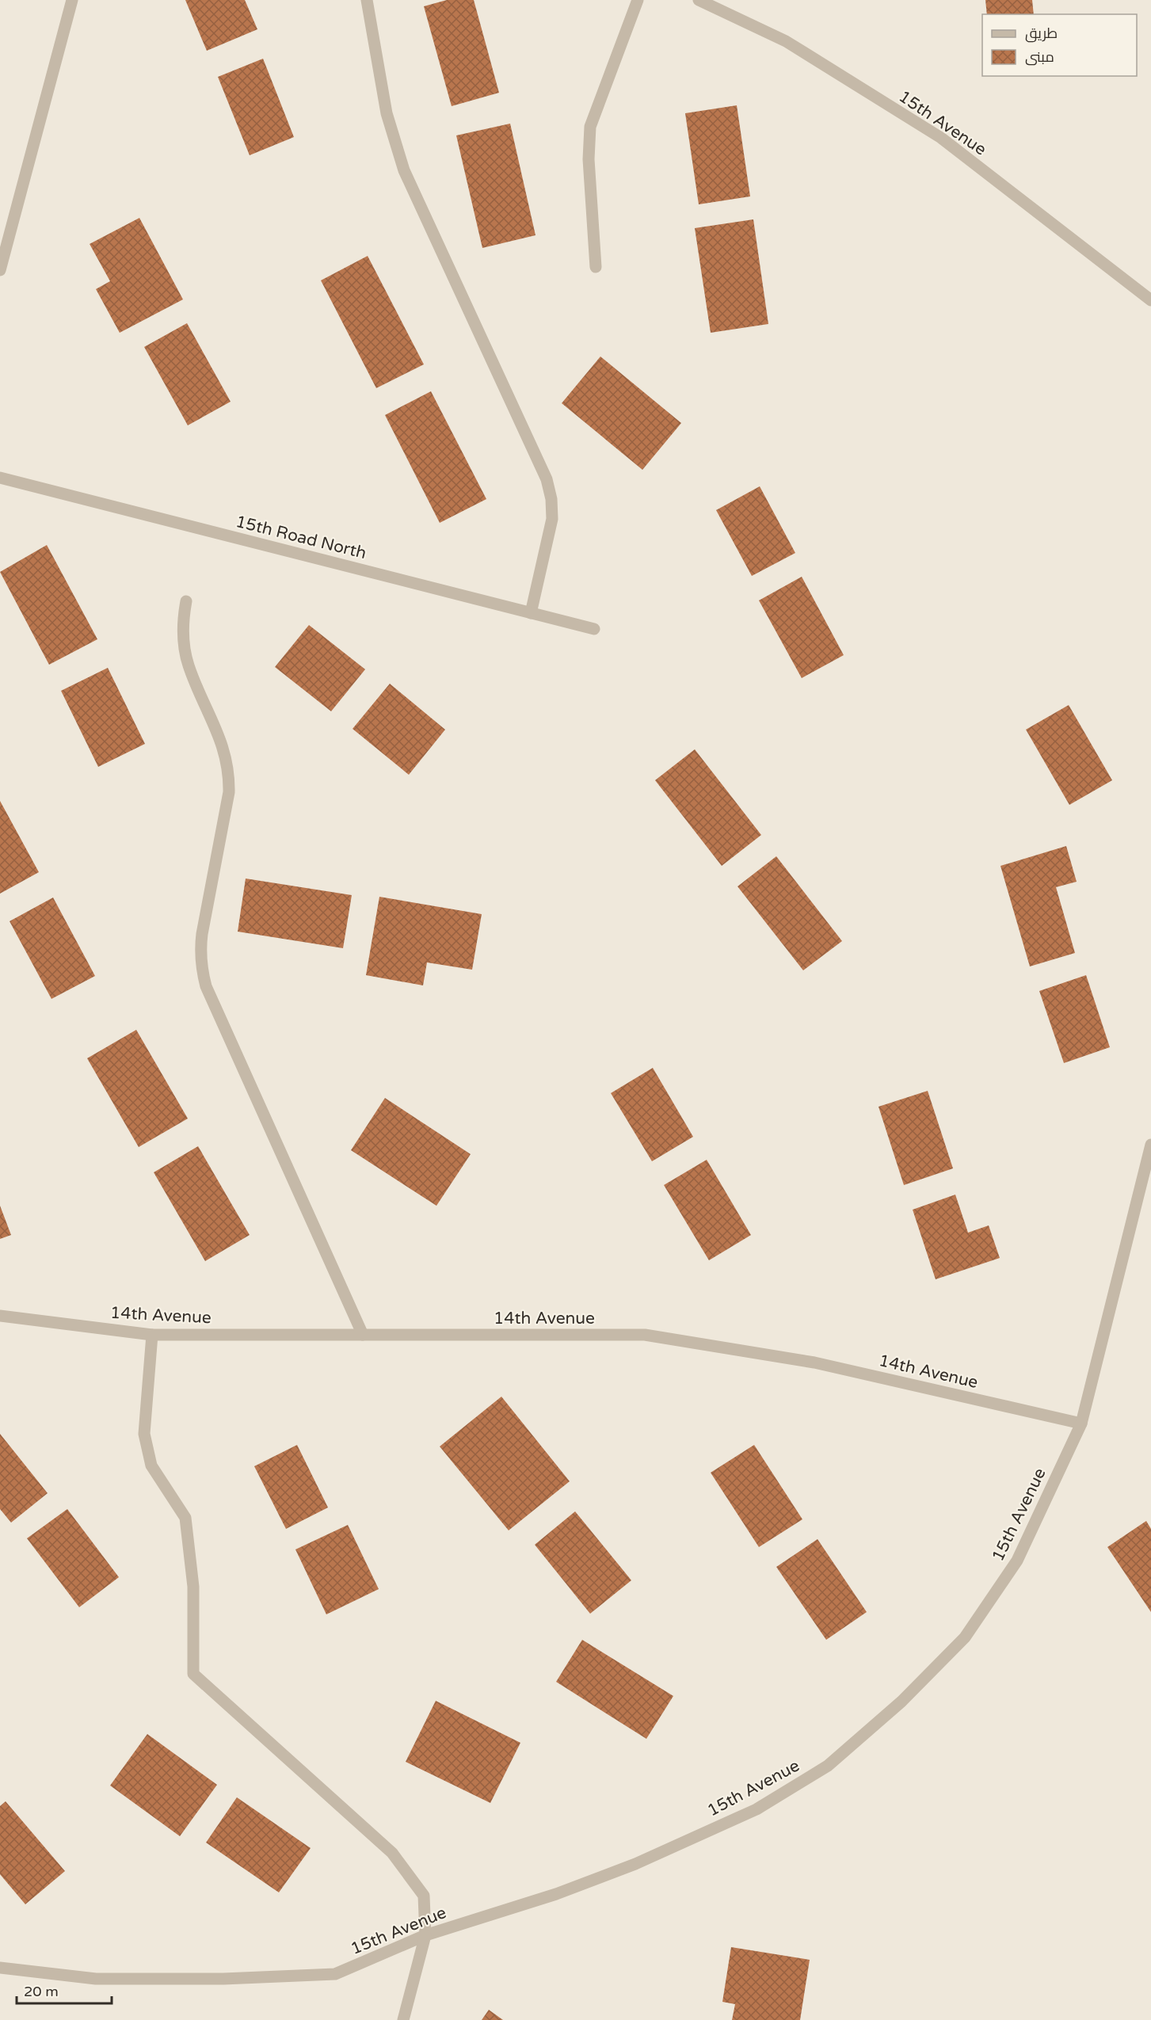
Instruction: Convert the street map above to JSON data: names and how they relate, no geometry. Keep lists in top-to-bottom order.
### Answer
{
  "streets": {
    "street": ["15th Avenue", "15th Road North", "14th Avenue"]
  },
  "crossings": [
    ["15th Avenue", "14th Avenue"]
  ],
  "legend": ["طريق", "مبنى"],
  "scale_bar": "20 m"
}
